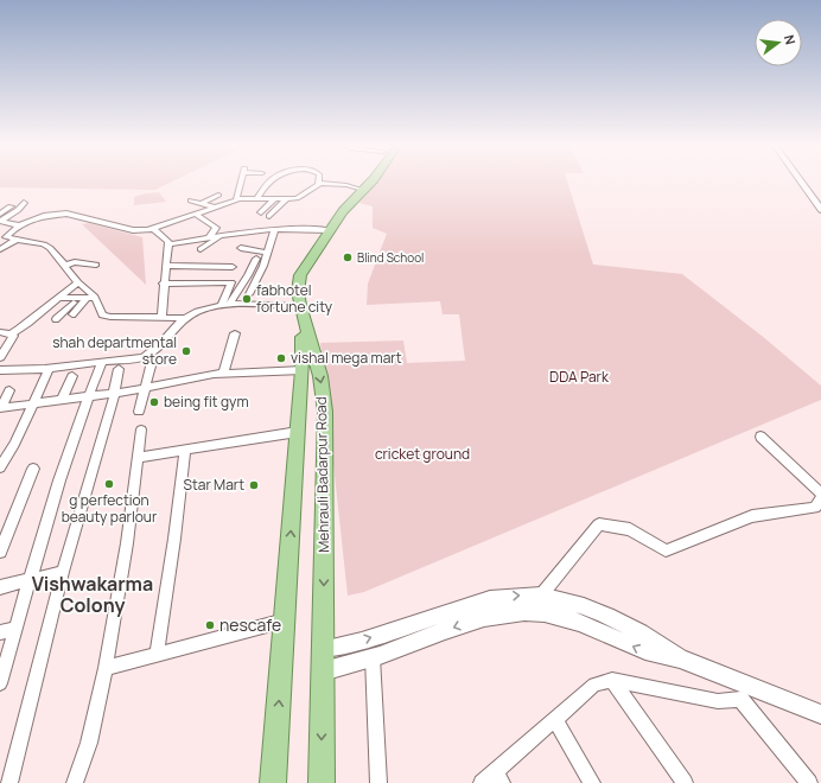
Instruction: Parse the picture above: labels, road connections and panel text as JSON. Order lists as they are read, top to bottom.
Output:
{
  "streets": {
    "main road": ["Mehrauli Badarpur Road"]
  },
  "districts": ["Vishwakarma Colony"],
  "parks": ["DDA Park", "cricket ground"],
  "places": [
    "Blind School",
    "fabhotel fortune city",
    "shah departmental store",
    "vishal mega mart",
    "being fit gym",
    "g perfection beauty parlour",
    "Star Mart",
    "nescafe"
  ],
  "north": "right"
}
